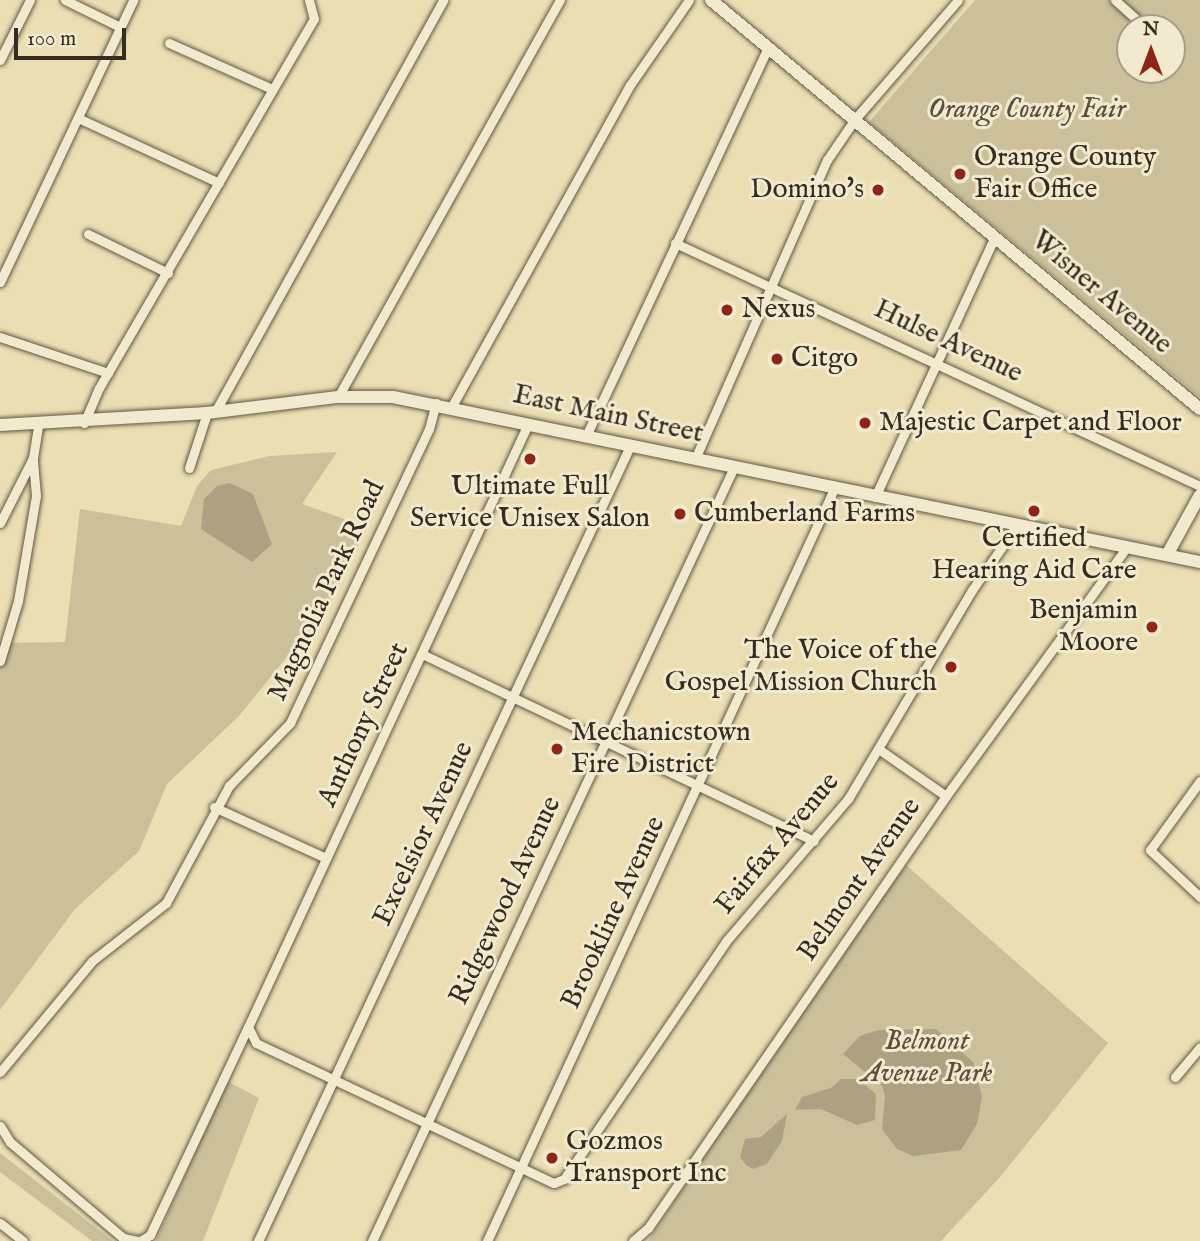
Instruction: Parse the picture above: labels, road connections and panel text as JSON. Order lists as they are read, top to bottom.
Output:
{
  "streets": {
    "main road": ["Wisner Avenue", "East Main Street"],
    "street": [
      "Hulse Avenue",
      "Magnolia Park Road",
      "Anthony Street",
      "Excelsior Avenue",
      "Fairfax Avenue",
      "Belmont Avenue",
      "Ridgewood Avenue",
      "Brookline Avenue"
    ]
  },
  "crossings": [
    ["East Main Street", "Magnolia Park Road"],
    ["East Main Street", "Anthony Street"],
    ["East Main Street", "Excelsior Avenue"],
    ["East Main Street", "Fairfax Avenue"],
    ["East Main Street", "Belmont Avenue"],
    ["East Main Street", "Ridgewood Avenue"],
    ["East Main Street", "Brookline Avenue"],
    ["Fairfax Avenue", "Brookline Avenue"]
  ],
  "parks": ["Orange County Fair", "Belmont Avenue Park"],
  "places": [
    "Orange County Fair Office",
    "Domino's",
    "Nexus",
    "Citgo",
    "Majestic Carpet and Floor",
    "Ultimate Full Service Unisex Salon",
    "Certified Hearing Aid Care",
    "Cumberland Farms",
    "Benjamin Moore",
    "The Voice of the Gospel Mission Church",
    "Mechanicstown Fire District",
    "Gozmos Transport Inc"
  ],
  "scale_bar": "100 m",
  "north": "top"
}
